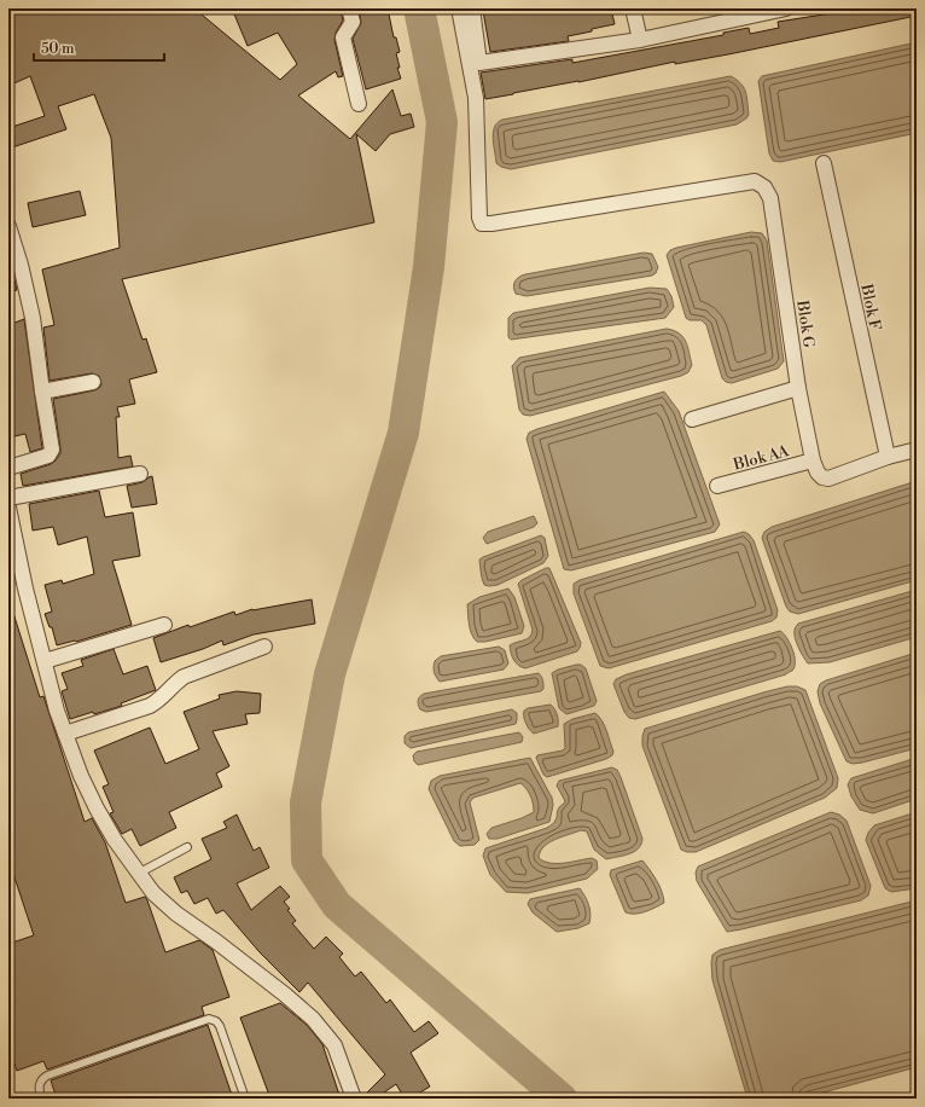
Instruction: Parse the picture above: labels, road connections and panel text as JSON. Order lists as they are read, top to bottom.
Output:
{
  "streets": {
    "street": ["Blok F", "Blok G", "Blok AA"]
  },
  "crossings": [
    ["Blok F", "Blok G"],
    ["Blok G", "Blok AA"]
  ],
  "scale_bar": "50 m"
}
